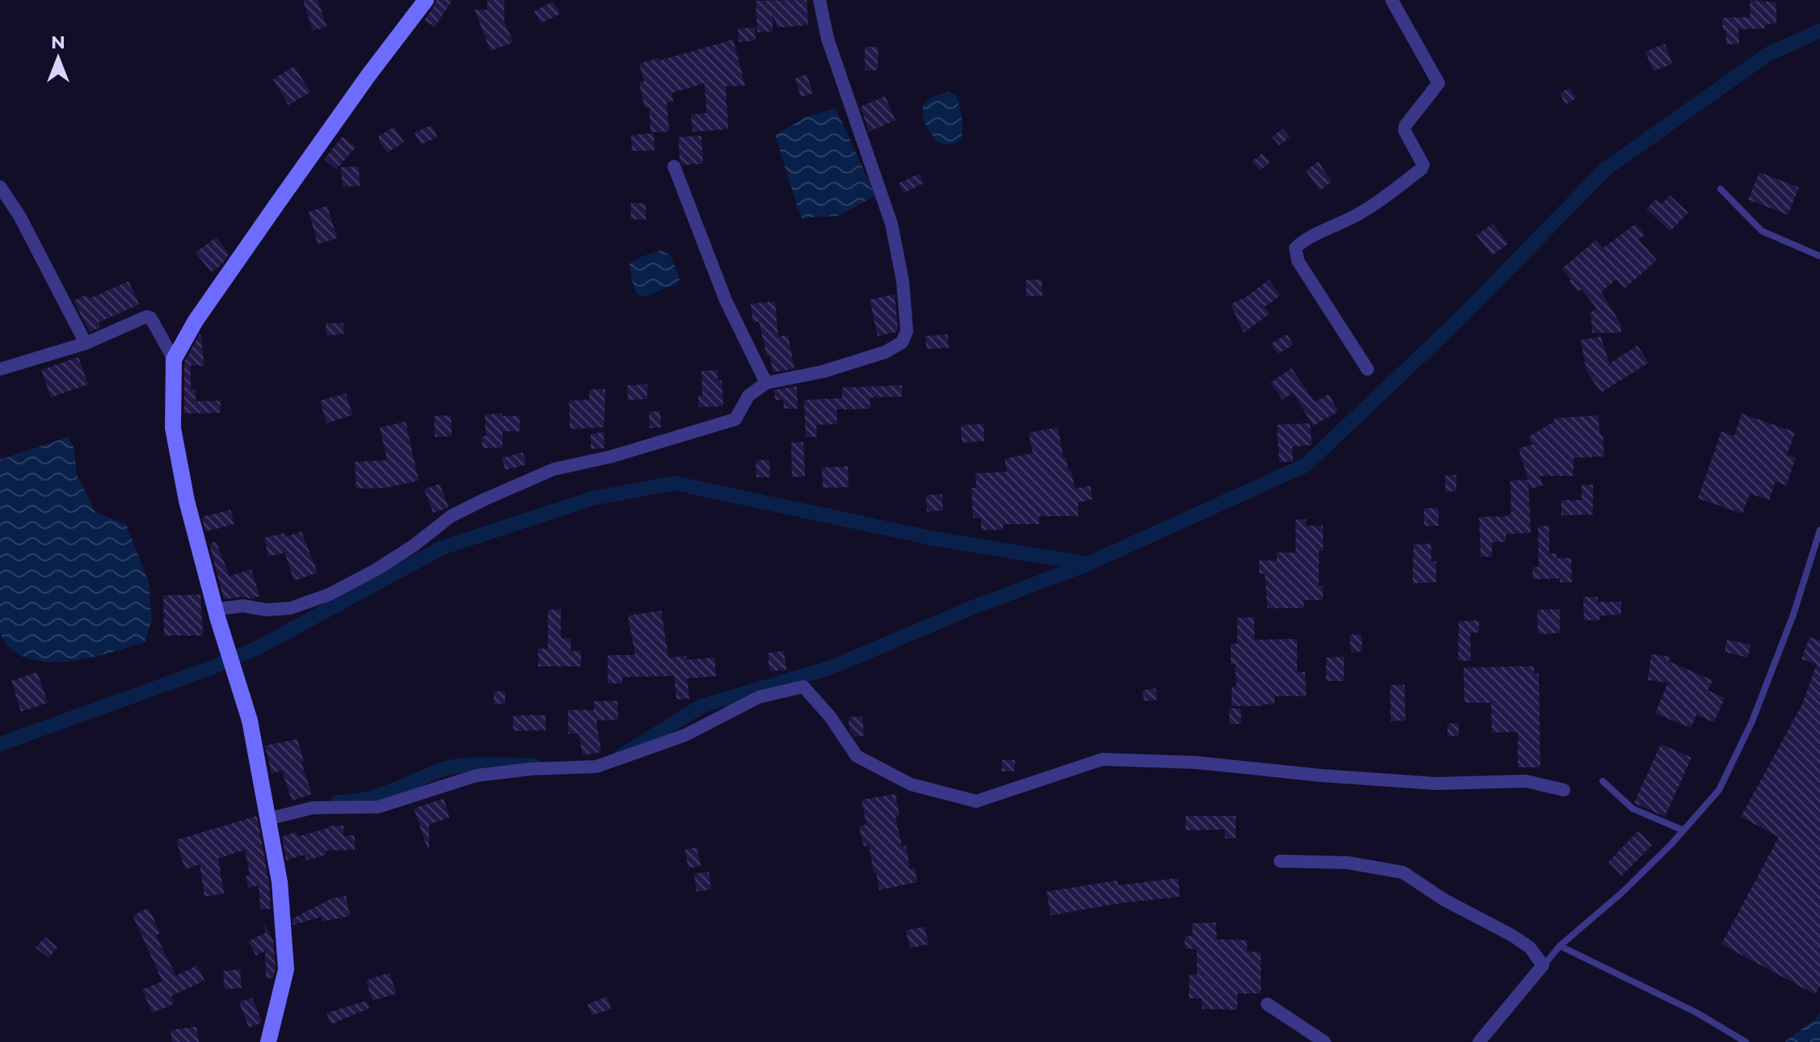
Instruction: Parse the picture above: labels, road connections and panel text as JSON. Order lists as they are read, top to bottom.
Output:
{
  "north": "top"
}
